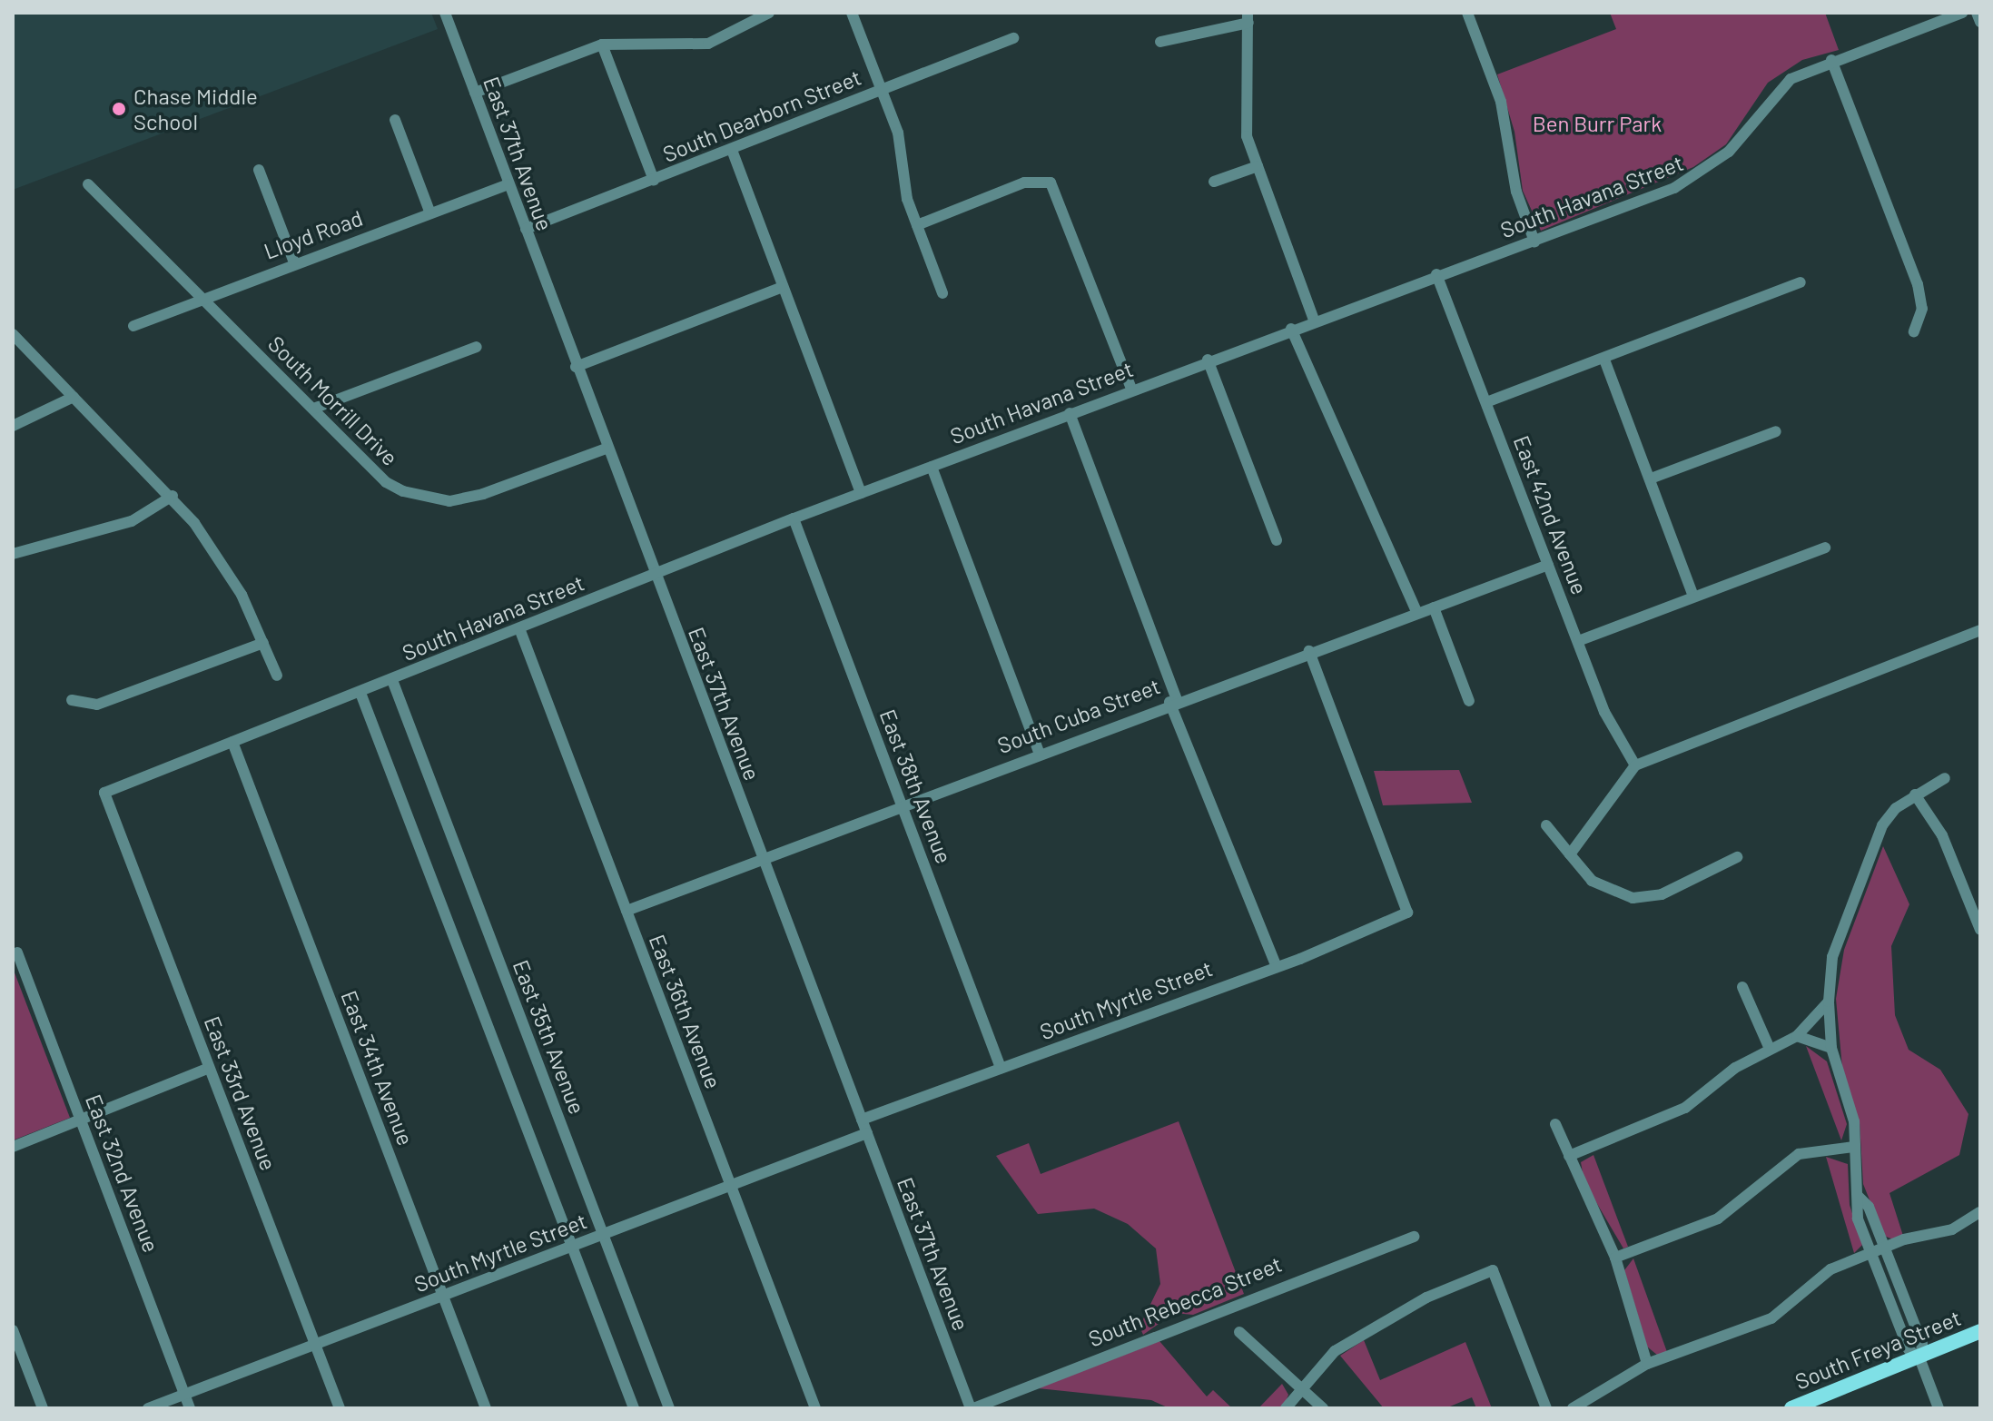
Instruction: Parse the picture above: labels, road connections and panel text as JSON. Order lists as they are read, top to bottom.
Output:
{
  "streets": {
    "main road": ["South Freya Street"],
    "street": [
      "South Dearborn Street",
      "East 37th Avenue",
      "South Havana Street",
      "Lloyd Road",
      "South Morrill Drive",
      "East 42nd Avenue",
      "South Cuba Street",
      "East 38th Avenue",
      "South Myrtle Street",
      "East 36th Avenue",
      "East 35th Avenue",
      "East 34th Avenue",
      "East 33rd Avenue",
      "East 32nd Avenue",
      "South Rebecca Street"
    ]
  },
  "crossings": [
    ["South Dearborn Street", "East 37th Avenue"],
    ["East 37th Avenue", "South Havana Street"],
    ["East 37th Avenue", "Lloyd Road"],
    ["East 37th Avenue", "South Morrill Drive"],
    ["East 37th Avenue", "South Cuba Street"],
    ["East 37th Avenue", "South Myrtle Street"],
    ["East 37th Avenue", "South Rebecca Street"],
    ["South Havana Street", "East 42nd Avenue"],
    ["South Havana Street", "East 38th Avenue"],
    ["South Havana Street", "East 36th Avenue"],
    ["South Havana Street", "East 35th Avenue"],
    ["South Havana Street", "East 34th Avenue"],
    ["South Havana Street", "East 33rd Avenue"],
    ["Lloyd Road", "South Morrill Drive"],
    ["East 42nd Avenue", "South Cuba Street"],
    ["South Cuba Street", "East 38th Avenue"],
    ["South Cuba Street", "South Myrtle Street"],
    ["South Cuba Street", "East 36th Avenue"],
    ["East 38th Avenue", "South Myrtle Street"],
    ["South Myrtle Street", "East 36th Avenue"],
    ["South Myrtle Street", "East 35th Avenue"],
    ["South Myrtle Street", "East 34th Avenue"],
    ["South Myrtle Street", "East 33rd Avenue"],
    ["South Myrtle Street", "East 32nd Avenue"]
  ],
  "parks": ["Ben Burr Park"],
  "places": ["Chase Middle School"]
}
